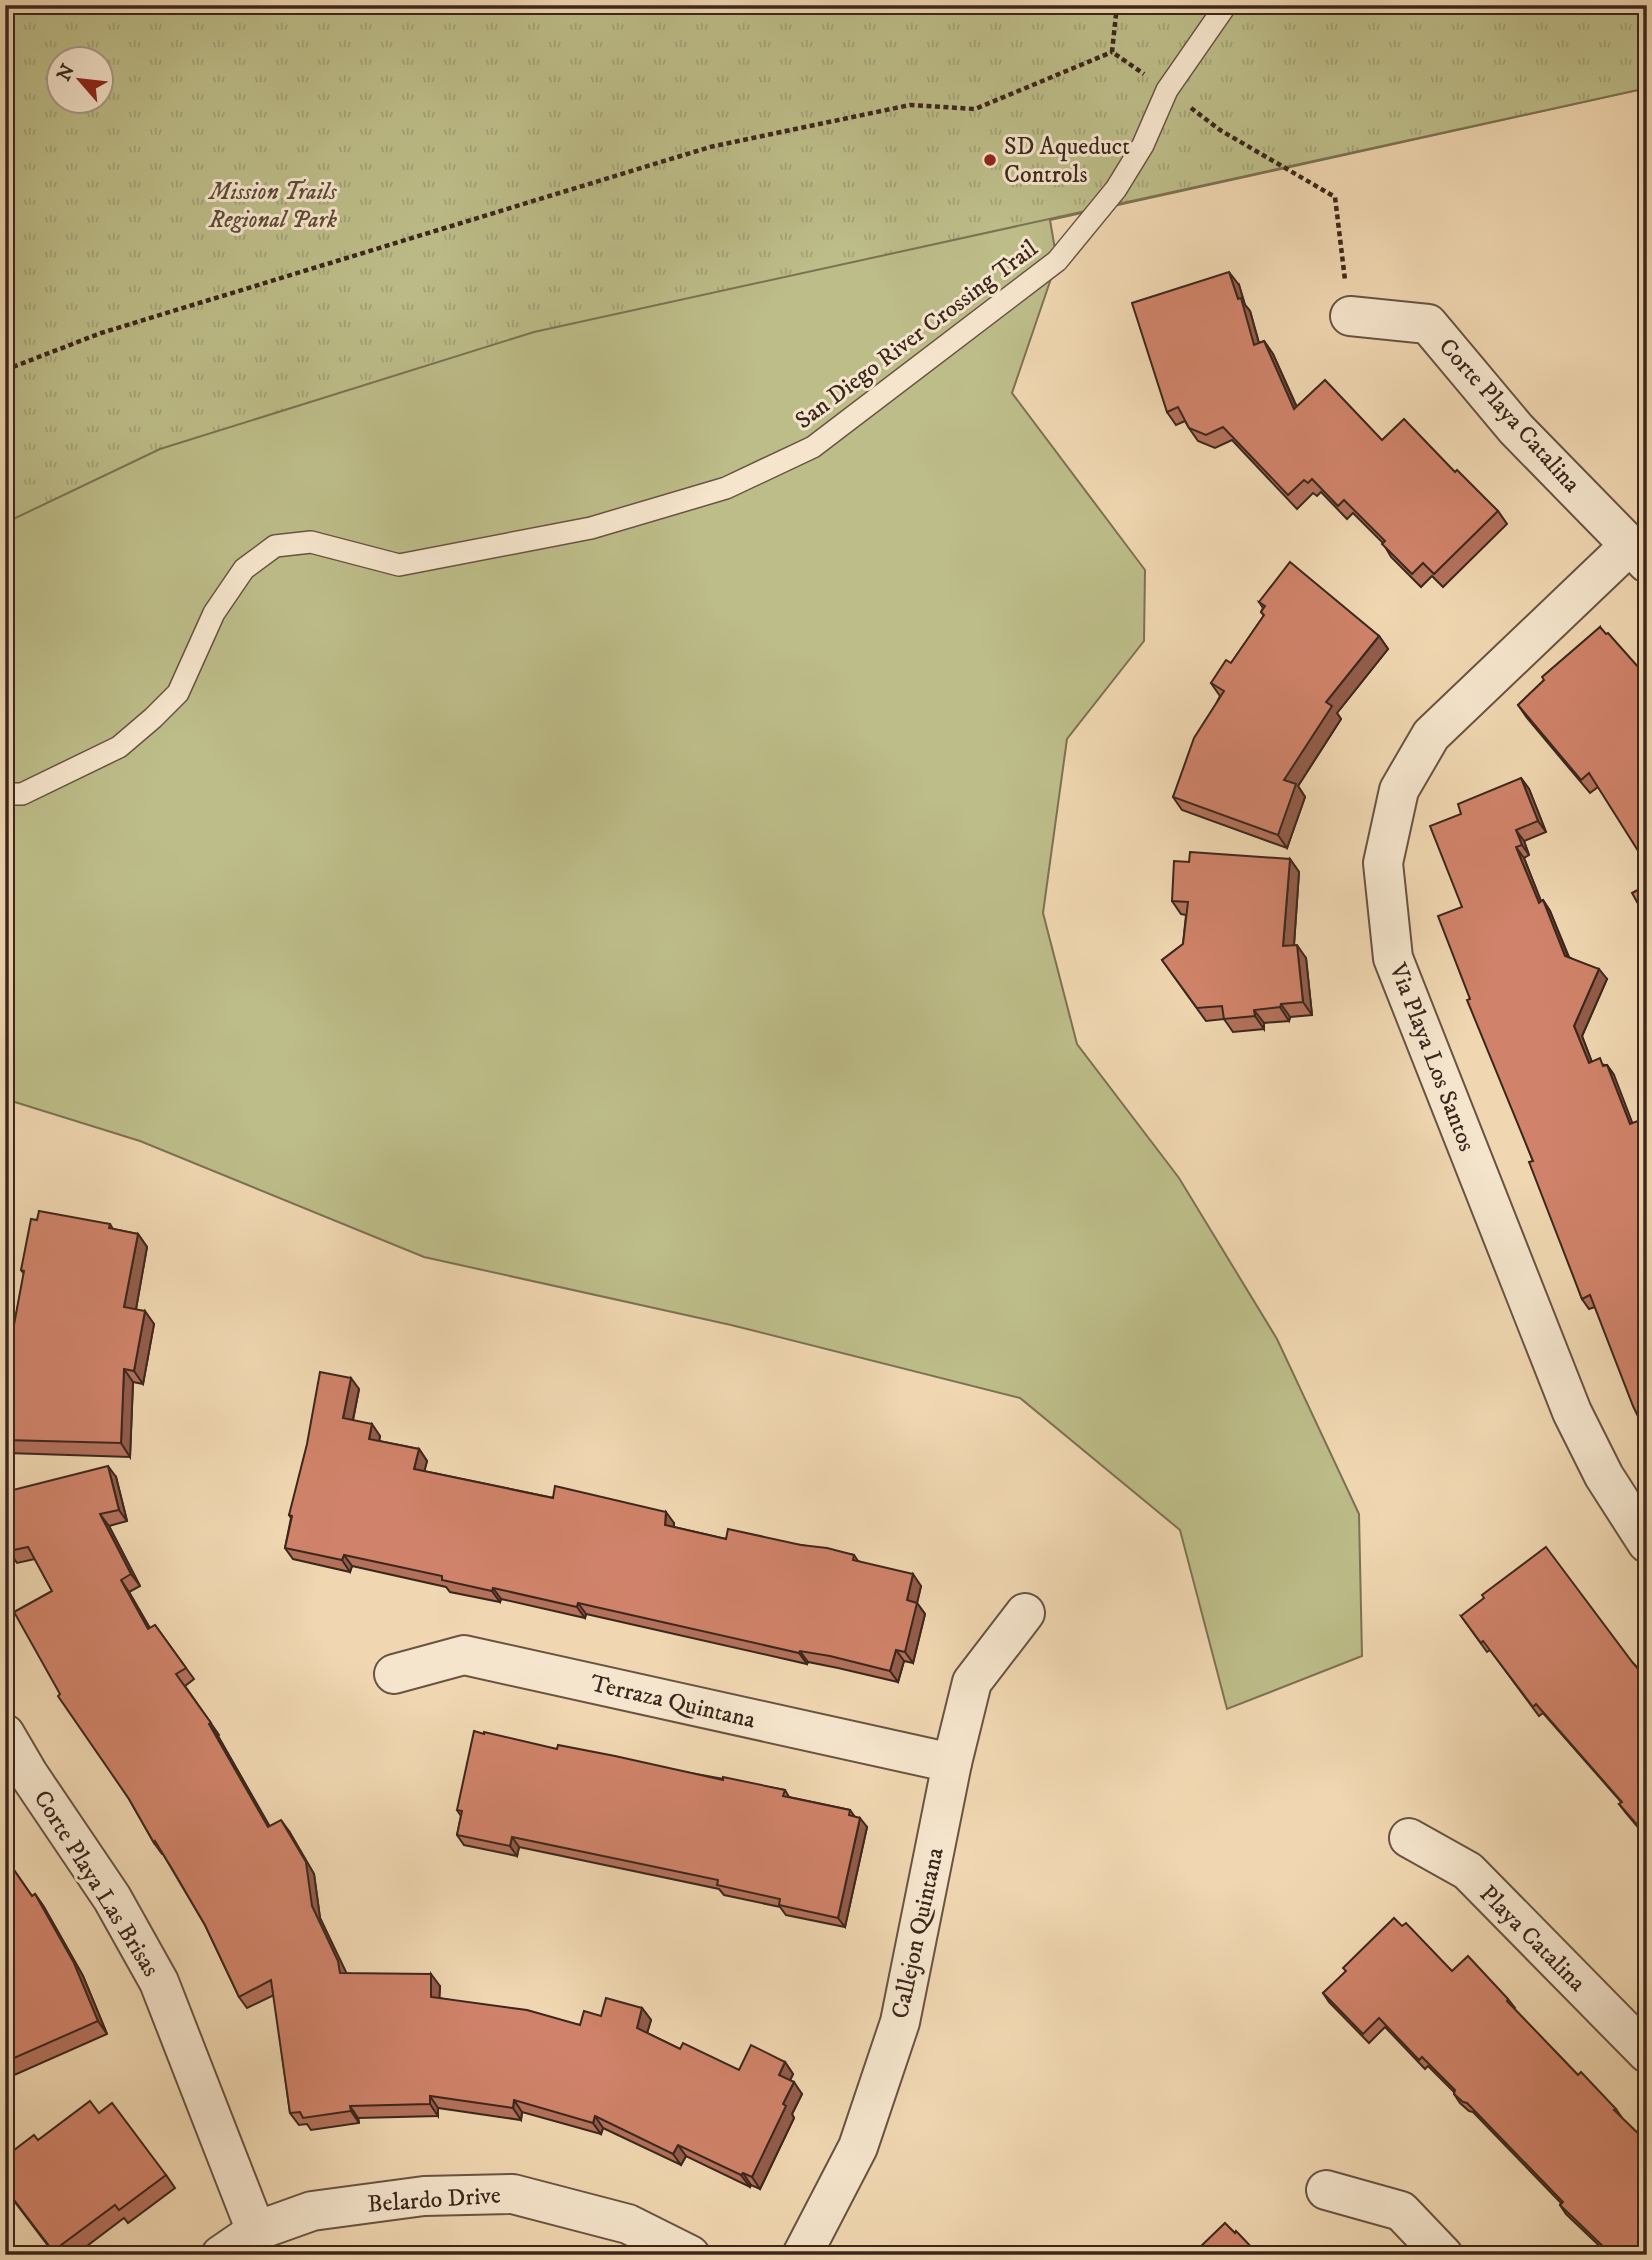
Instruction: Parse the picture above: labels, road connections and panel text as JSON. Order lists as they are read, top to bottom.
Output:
{
  "streets": {
    "street": [
      "Corte Playa Catalina",
      "Via Playa Los Santos",
      "Terraza Quintana",
      "Corte Playa Las Brisas",
      "Callejon Quintana",
      "Playa Catalina",
      "Belardo Drive"
    ],
    "lane": ["San Diego River Crossing Trail"]
  },
  "crossings": [
    ["Corte Playa Catalina", "Via Playa Los Santos"],
    ["Terraza Quintana", "Callejon Quintana"],
    ["Corte Playa Las Brisas", "Belardo Drive"]
  ],
  "parks": ["Mission Trails Regional Park"],
  "places": ["SD Aqueduct Controls"],
  "north": "top left"
}
